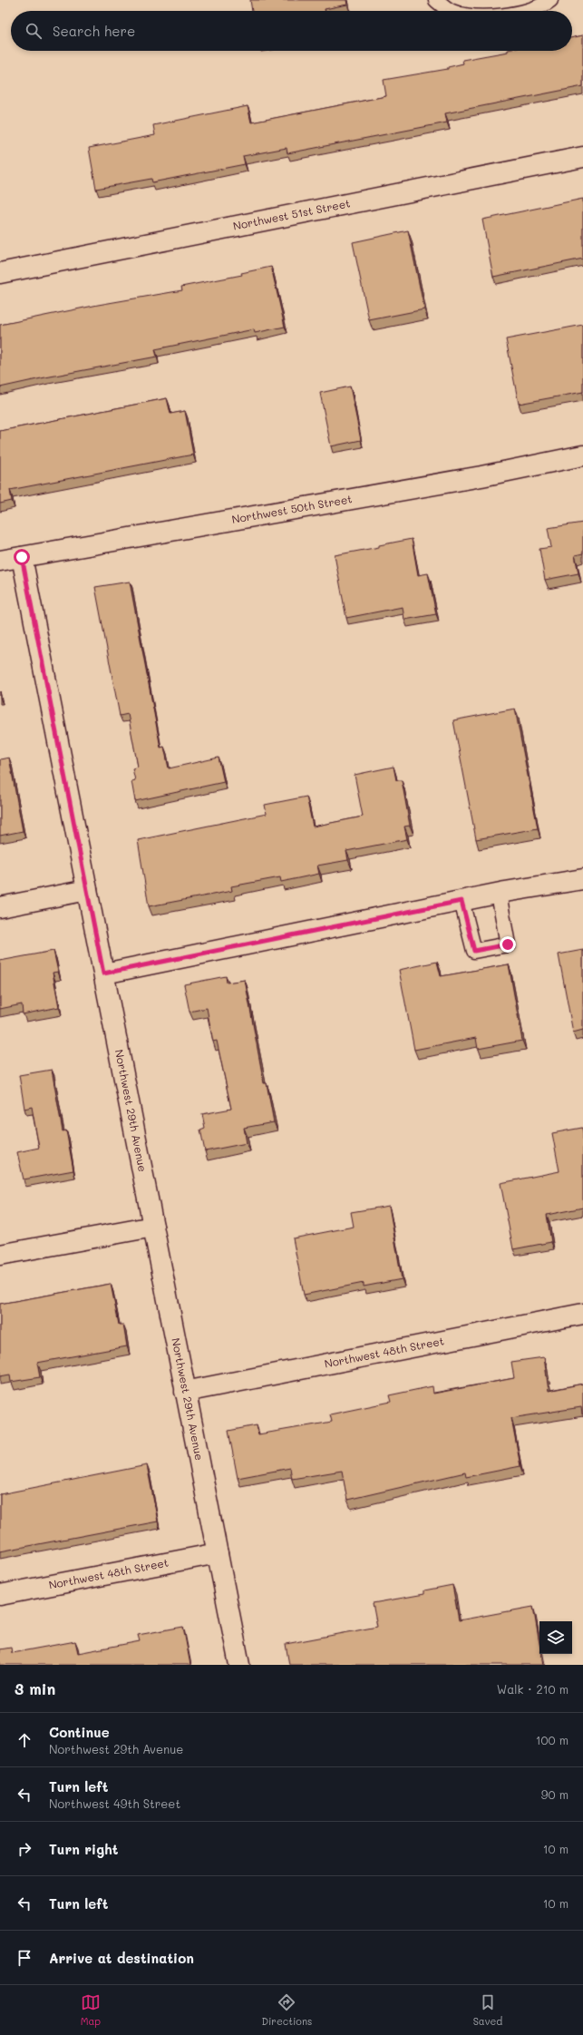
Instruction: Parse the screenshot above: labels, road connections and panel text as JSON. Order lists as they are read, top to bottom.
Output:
{
  "streets": {
    "street": [
      "Northwest 51st Street",
      "Northwest 50th Street",
      "Northwest 29th Avenue",
      "Northwest 48th Street"
    ]
  },
  "crossings": [
    ["Northwest 50th Street", "Northwest 29th Avenue"],
    ["Northwest 29th Avenue", "Northwest 48th Street"]
  ],
  "page": {
    "search": "Search here",
    "heading": ["3 min", "Walk · 210 m"],
    "list": [
      ["Continue", "Northwest 29th Avenue", "100 m"],
      ["Turn left", "Northwest 49th Street", "90 m"],
      ["Turn right", "10 m"],
      ["Turn left", "10 m"],
      "Arrive at destination"
    ],
    "nav": ["Map", "Directions", "Saved"]
  }
}
